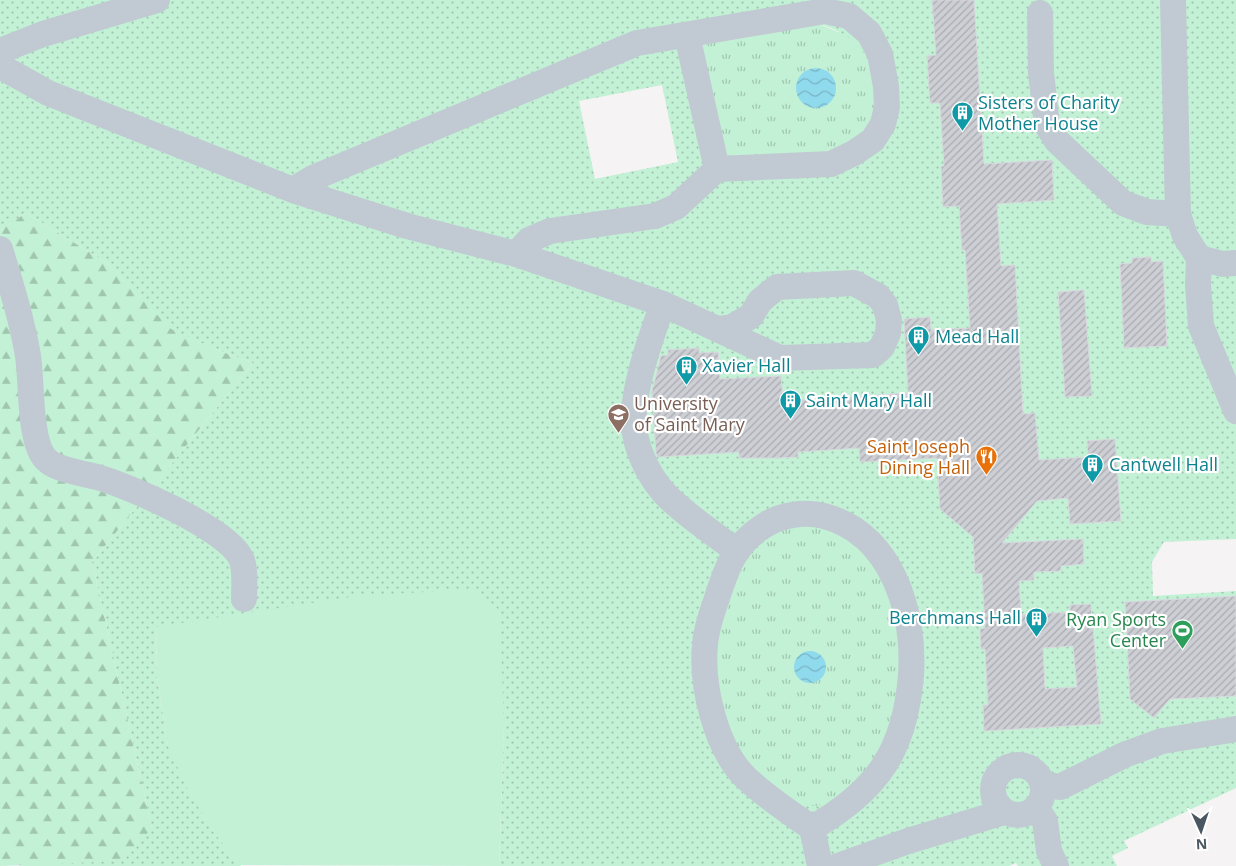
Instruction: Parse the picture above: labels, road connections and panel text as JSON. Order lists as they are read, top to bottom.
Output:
{
  "places": {
    "building": [
      "Sisters of Charity Mother House",
      "Mead Hall",
      "Xavier Hall",
      "Saint Mary Hall",
      "Cantwell Hall",
      "Berchmans Hall"
    ],
    "school or university": ["University of Saint Mary"],
    "restaurant": ["Saint Joseph Dining Hall"],
    "sports": ["Ryan Sports Center"]
  },
  "north": "bottom"
}
